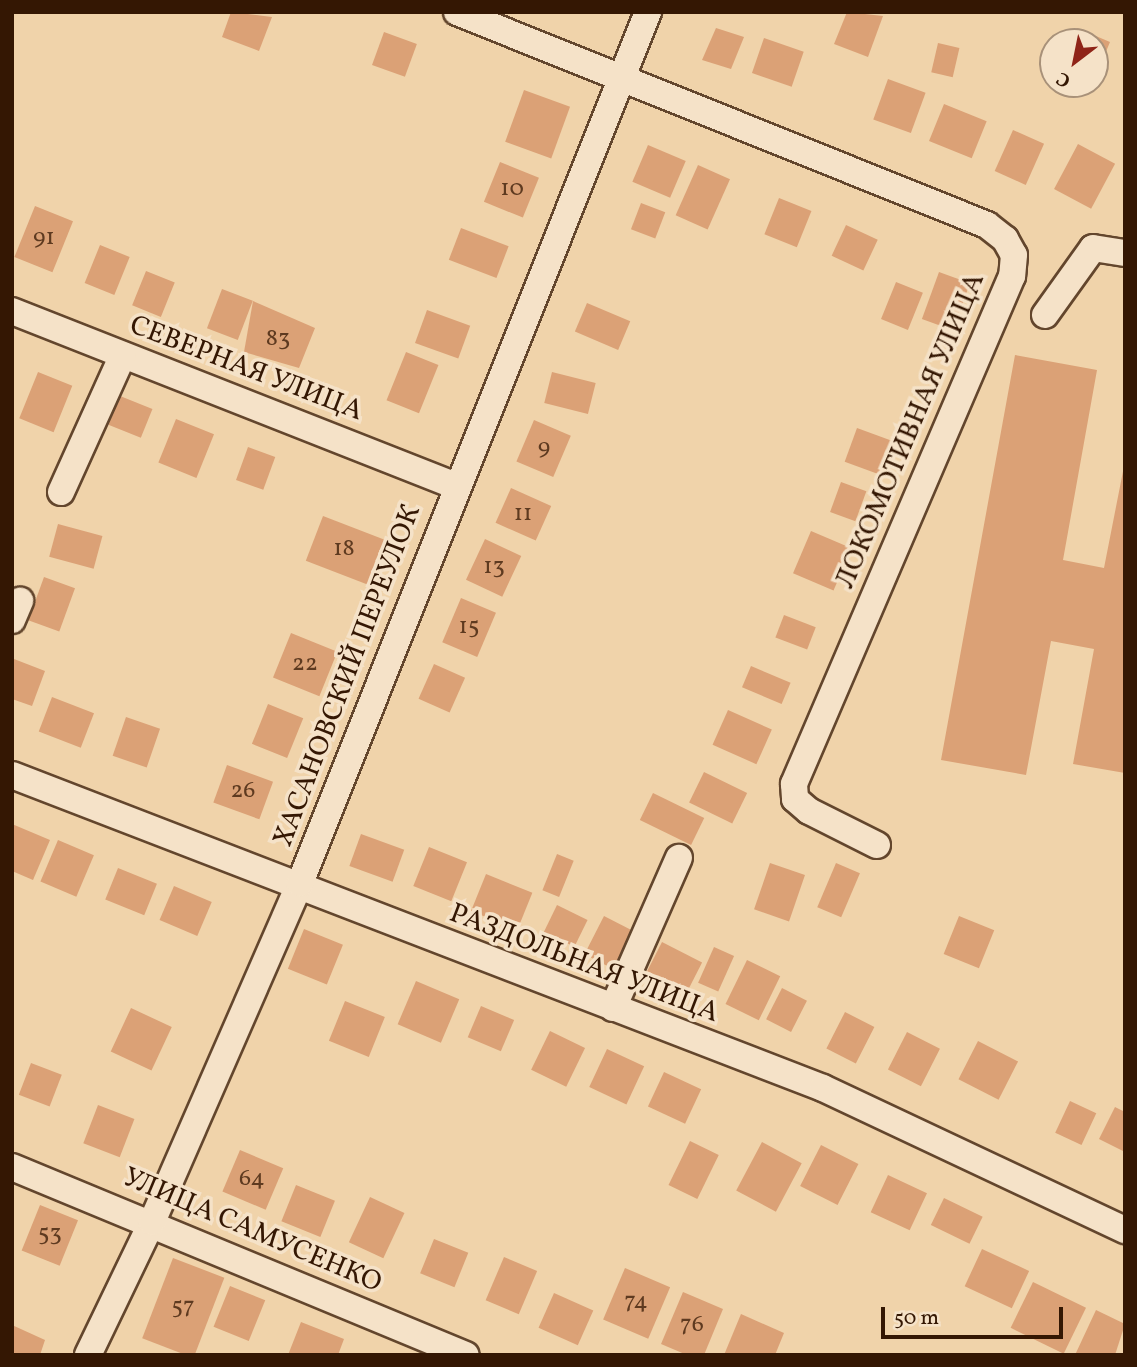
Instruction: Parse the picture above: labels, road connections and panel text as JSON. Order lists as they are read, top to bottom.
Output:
{
  "streets": {
    "street": [
      "СЕВЕРНАЯ УЛИЦА",
      "ЛОКОМОТИВНАЯ УЛИЦА",
      "ХАСАНОВСКИЙ ПЕРЕУЛОК",
      "РАЗДОЛЬНАЯ УЛИЦА",
      "УЛИЦА САМУСЕНКО"
    ]
  },
  "crossings": [
    ["СЕВЕРНАЯ УЛИЦА", "ХАСАНОВСКИЙ ПЕРЕУЛОК"],
    ["ЛОКОМОТИВНАЯ УЛИЦА", "ХАСАНОВСКИЙ ПЕРЕУЛОК"],
    ["ХАСАНОВСКИЙ ПЕРЕУЛОК", "РАЗДОЛЬНАЯ УЛИЦА"],
    ["ХАСАНОВСКИЙ ПЕРЕУЛОК", "УЛИЦА САМУСЕНКО"]
  ],
  "house_numbers": [
    "10",
    "91",
    "83",
    "9",
    "11",
    "18",
    "13",
    "15",
    "22",
    "26",
    "64",
    "53",
    "74",
    "57",
    "76"
  ],
  "scale_bar": "50 m",
  "north": "bottom left"
}
